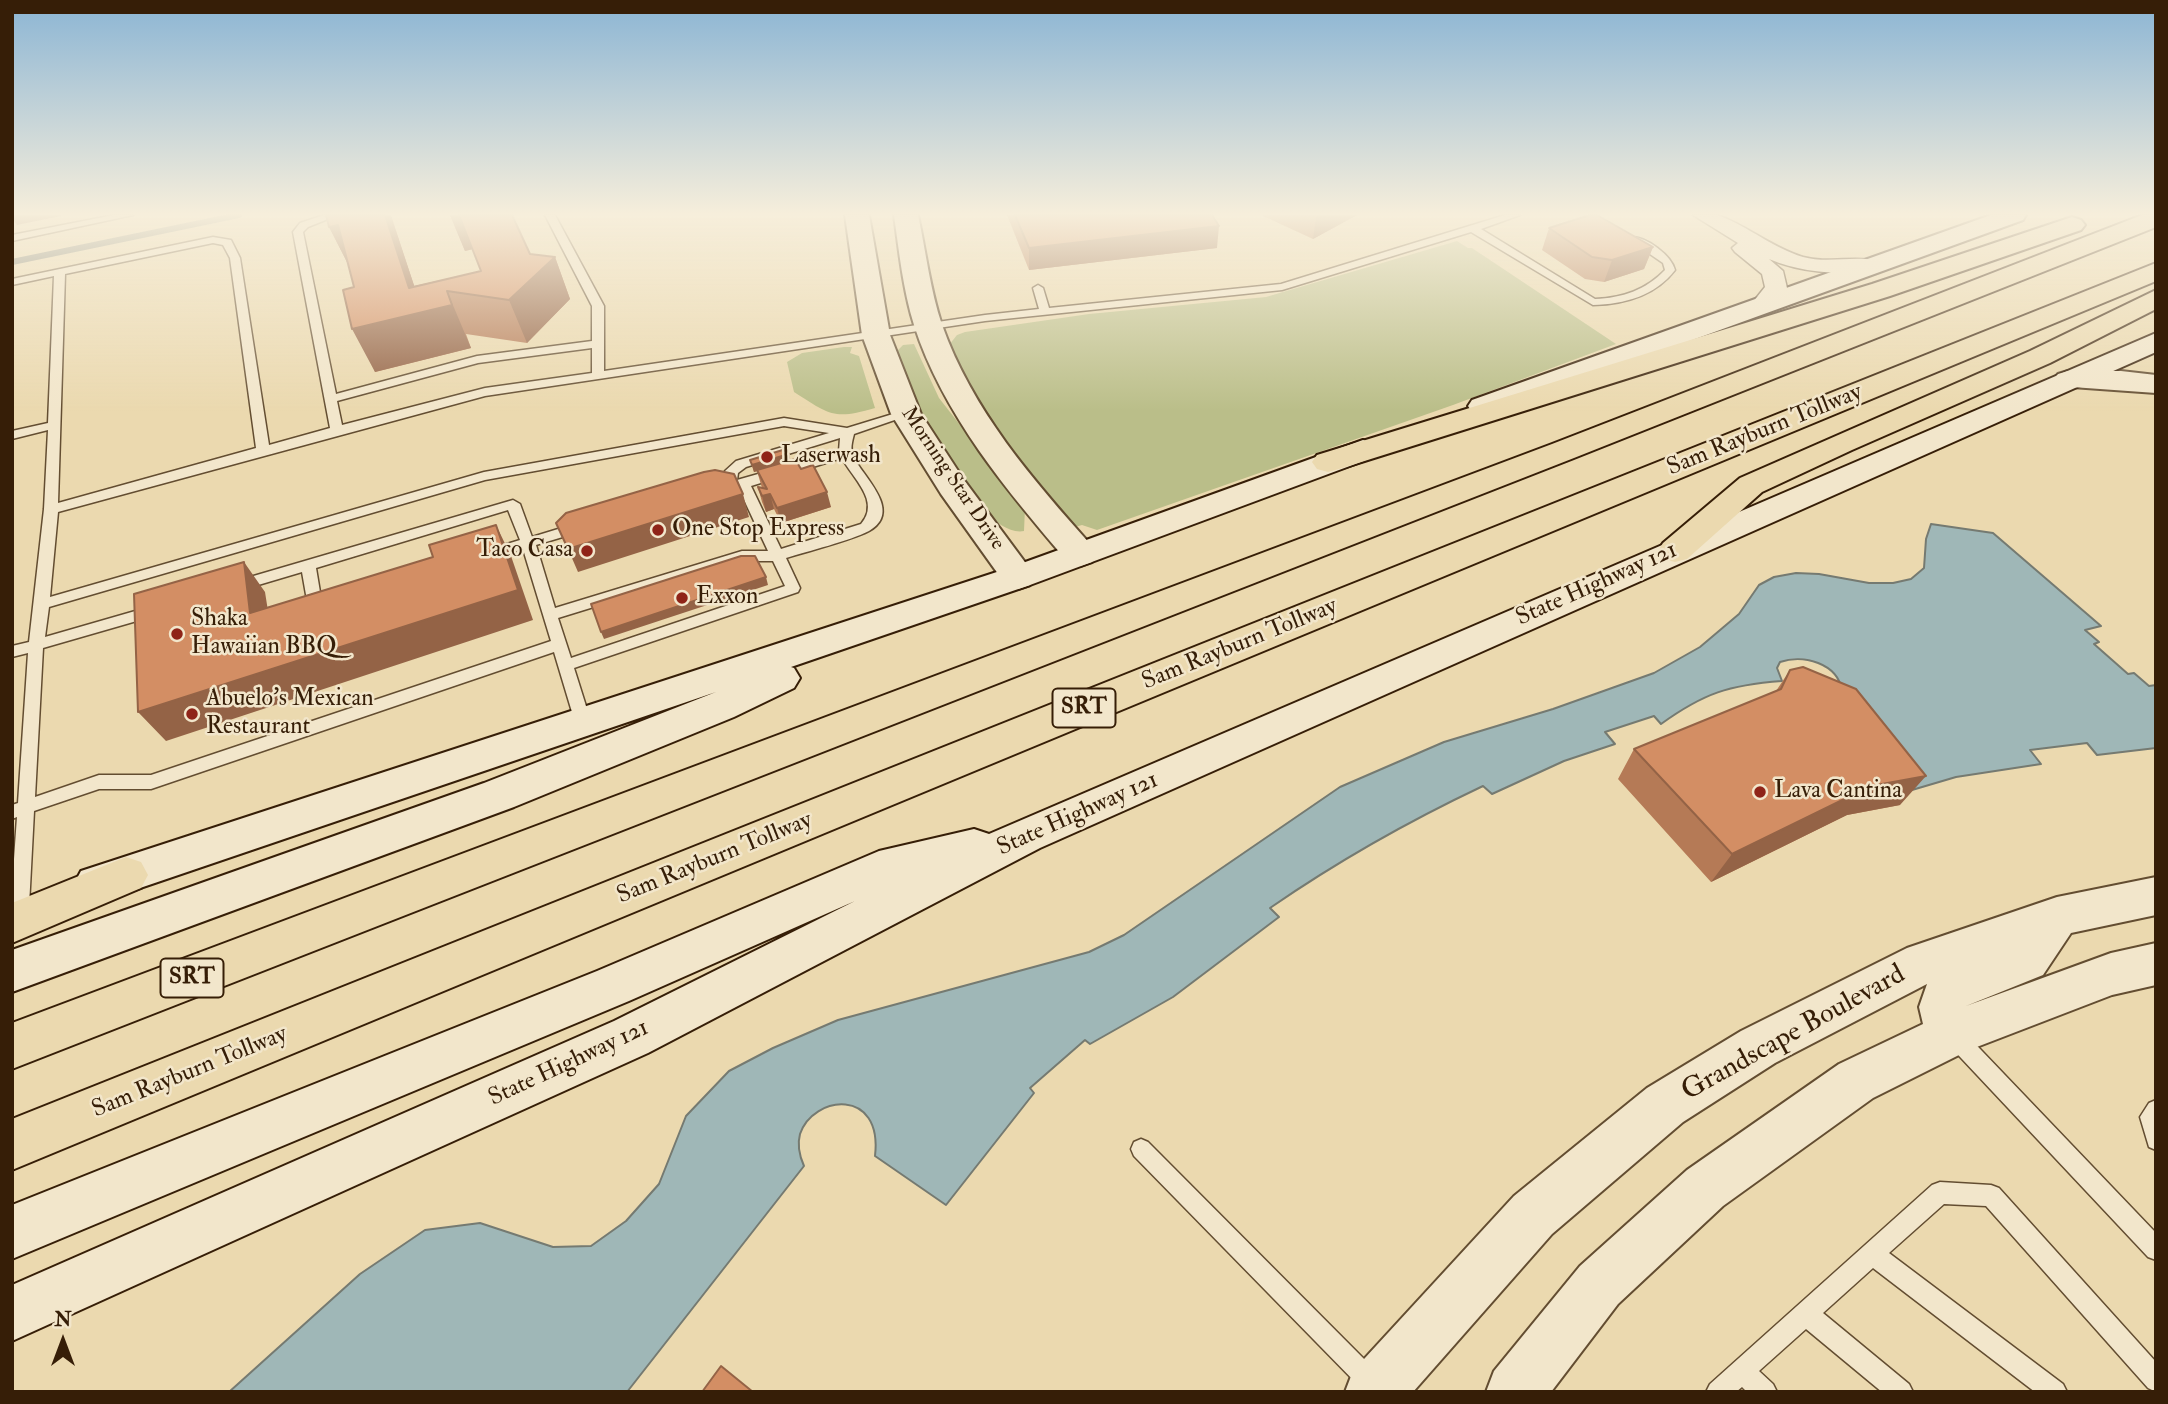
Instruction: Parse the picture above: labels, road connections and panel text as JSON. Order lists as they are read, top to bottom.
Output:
{
  "streets": {
    "highway": ["Sam Rayburn Tollway", "SRT"],
    "main road": ["Morning Star Drive", "State Highway 121", "Grandscape Boulevard"]
  },
  "places": [
    "Laserwash",
    "One Stop Express",
    "Taco Casa",
    "Exxon",
    "Shaka Hawaiian BBQ",
    "Abuelo's Mexican Restaurant",
    "Lava Cantina"
  ],
  "north": "top"
}
